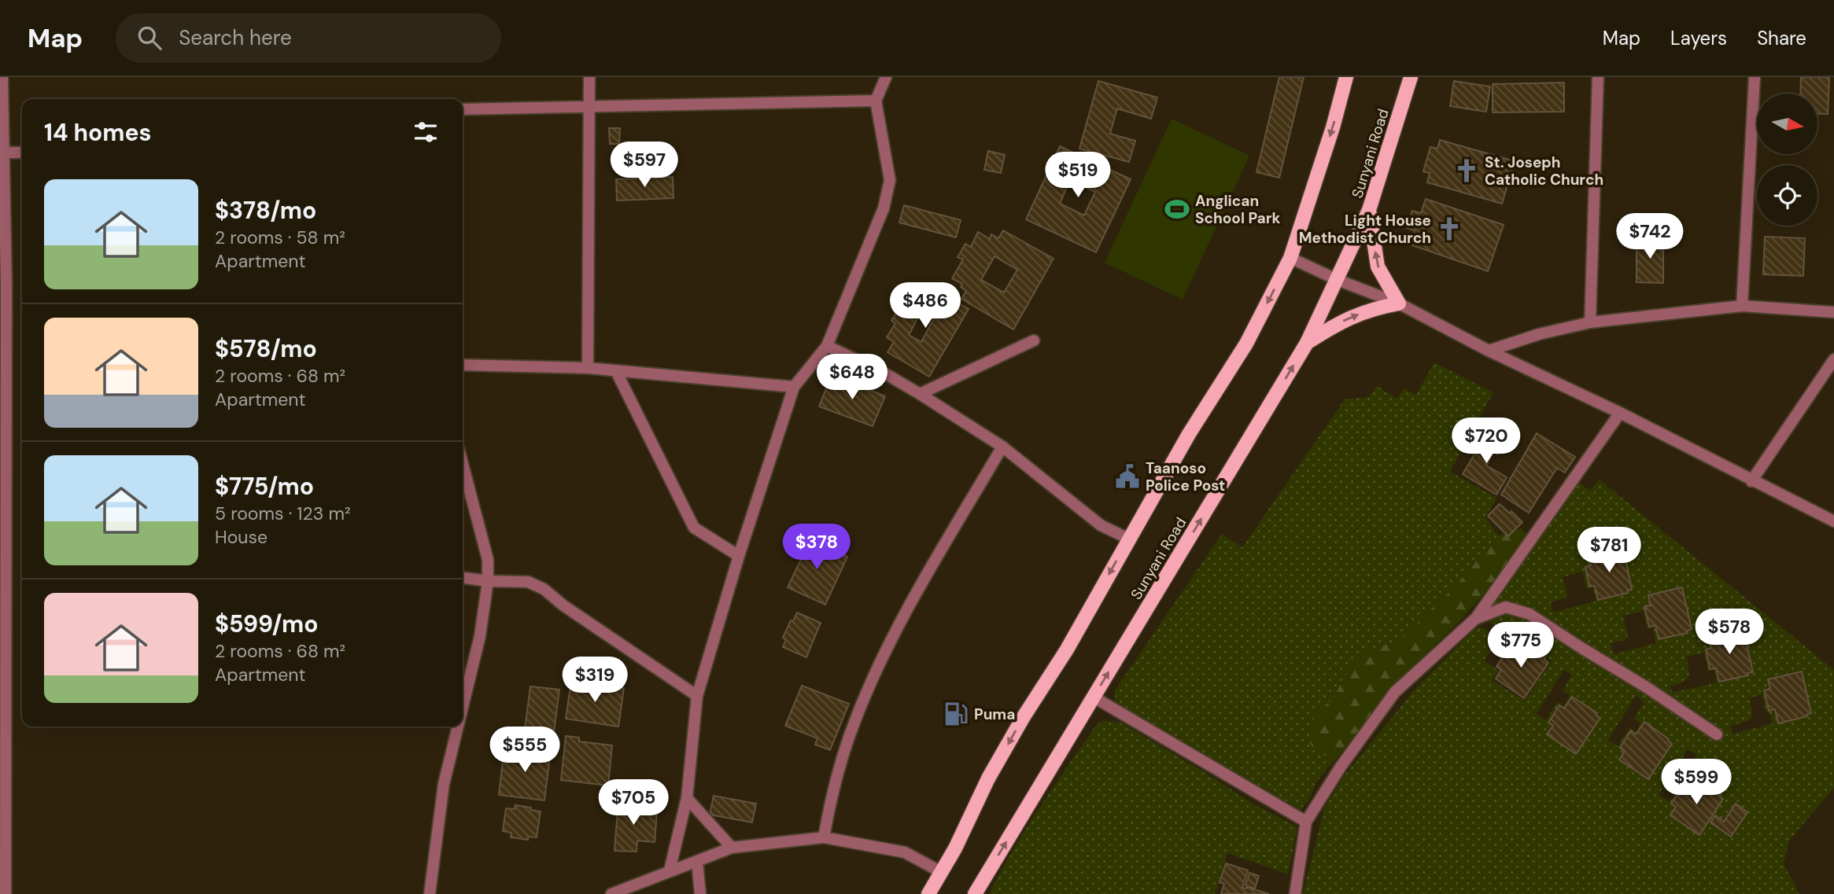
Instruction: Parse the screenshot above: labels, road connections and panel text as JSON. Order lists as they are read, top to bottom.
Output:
{
  "streets": {
    "main road": ["Sunyani Road"]
  },
  "places": {
    "church": ["St. Joseph Catholic Church", "Light House Methodist Church"],
    "sports": ["Anglican School Park"],
    "public building": ["Taanoso Police Post"],
    "fuel station": ["Puma"]
  },
  "north": "right",
  "page": {
    "header": "Map",
    "search": "Search here",
    "nav": ["Map", "Layers", "Share"],
    "heading": "14 homes",
    "price": [
      "$597",
      "$519",
      "$742",
      "$486",
      "$648",
      "$720",
      "$378",
      "$781",
      "$578",
      "$775",
      "$319",
      "$555",
      "$599",
      "$705"
    ],
    "list": [
      {
        "name": "$378/mo",
        "note": "2 rooms · 58 m² · Apartment"
      },
      {
        "name": "$578/mo",
        "note": "2 rooms · 68 m² · Apartment"
      },
      {
        "name": "$775/mo",
        "note": "5 rooms · 123 m² · House"
      },
      {
        "name": "$599/mo",
        "note": "2 rooms · 68 m² · Apartment"
      }
    ]
  }
}
